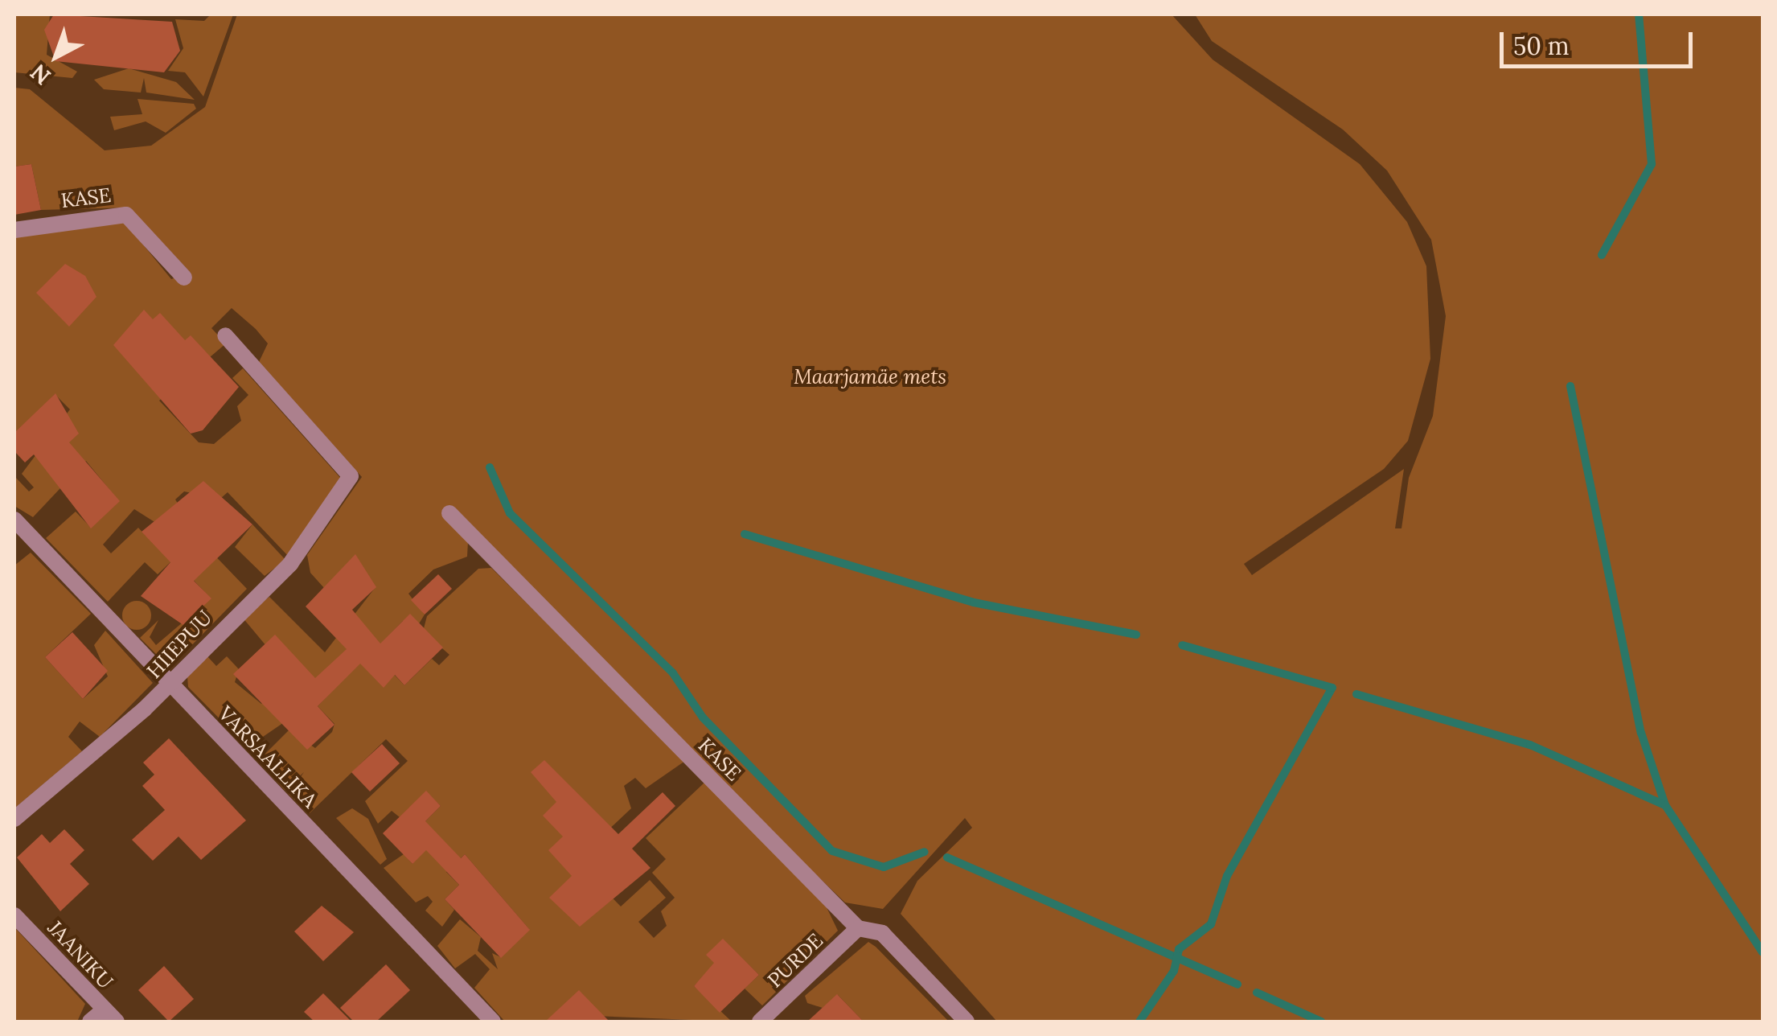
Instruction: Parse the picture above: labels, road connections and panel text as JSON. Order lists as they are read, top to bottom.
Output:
{
  "streets": {
    "street": [
      "KASE",
      "HIIEPUU",
      "VARSAALLIKA",
      "JAANIKU",
      "PURDE"
    ]
  },
  "crossings": [
    ["KASE", "PURDE"],
    ["HIIEPUU", "VARSAALLIKA"]
  ],
  "parks": ["Maarjamäe mets"],
  "scale_bar": "50 m",
  "north": "bottom left"
}
